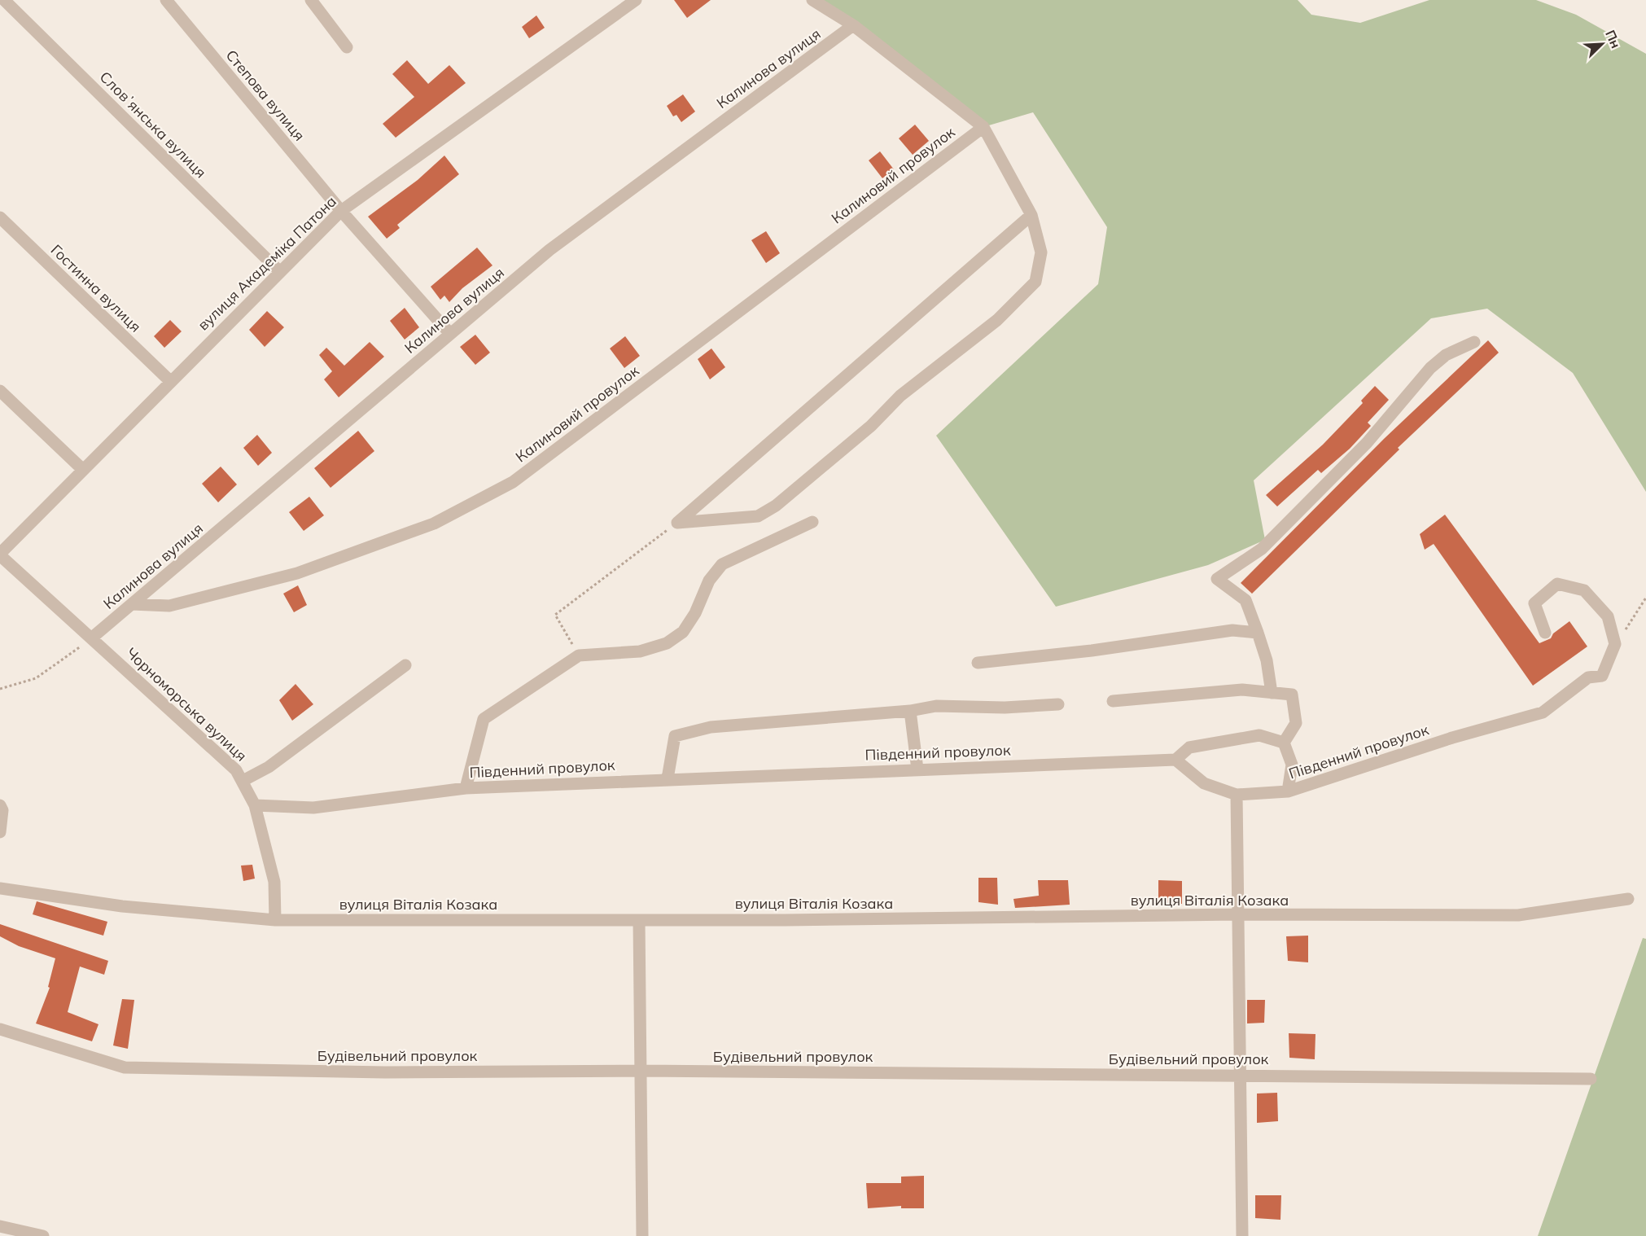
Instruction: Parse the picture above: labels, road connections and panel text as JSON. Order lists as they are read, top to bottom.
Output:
{
  "streets": {
    "street": [
      "Калинова вулиця",
      "Степова вулиця",
      "Словʼянська вулиця",
      "Калиновий провулок",
      "вулиця Академіка Патона",
      "Гостинна вулиця",
      "Чорноморська вулиця",
      "Південний провулок",
      "вулиця Віталія Козака",
      "Будівельний провулок"
    ]
  },
  "crossings": [
    ["Калинова вулиця", "Степова вулиця"],
    ["Калинова вулиця", "Калиновий провулок"],
    ["Калинова вулиця", "Чорноморська вулиця"],
    ["Степова вулиця", "вулиця Академіка Патона"],
    ["Словʼянська вулиця", "вулиця Академіка Патона"],
    ["вулиця Академіка Патона", "Гостинна вулиця"],
    ["вулиця Академіка Патона", "Чорноморська вулиця"],
    ["Чорноморська вулиця", "Південний провулок"],
    ["Чорноморська вулиця", "вулиця Віталія Козака"]
  ],
  "north": "top right"
}
